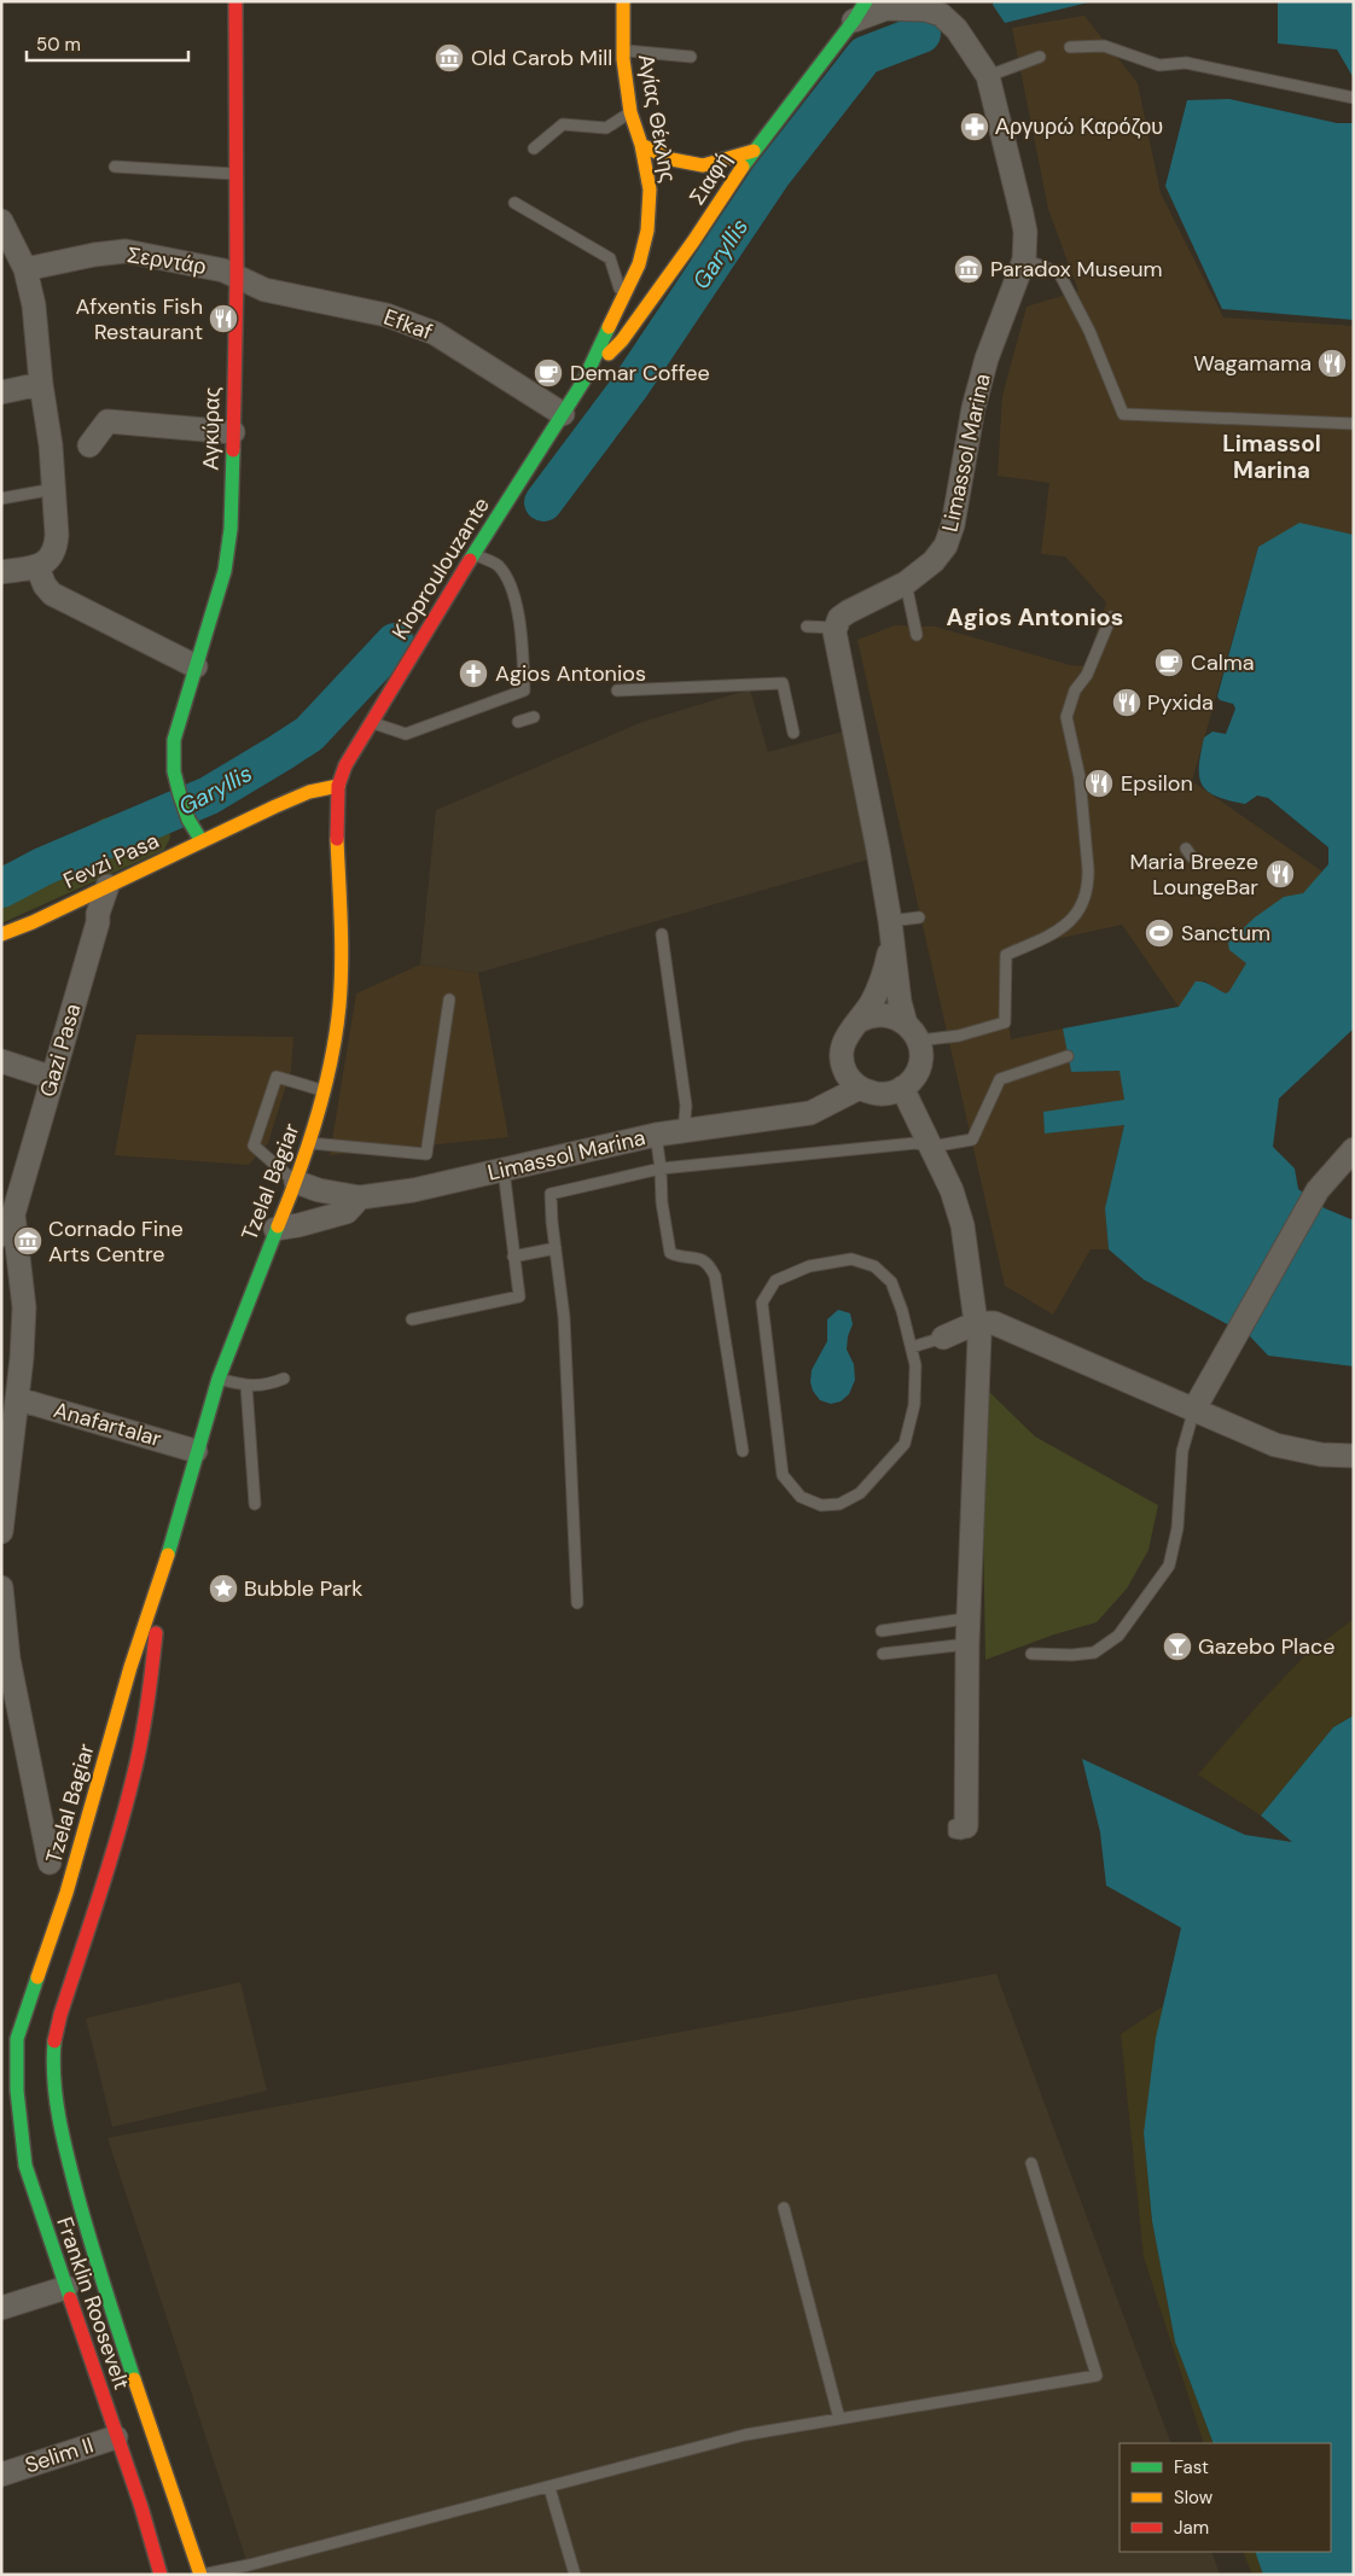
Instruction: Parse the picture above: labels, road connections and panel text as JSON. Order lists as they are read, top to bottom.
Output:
{
  "streets": {
    "main road": [
      "Αγίας Θέκλης",
      "Σιαφή",
      "Αγκύρας",
      "Kioproulouzante",
      "Fevzi Pasa",
      "Tzelal Bagiar",
      "Franklin Roosevelt"
    ],
    "street": [
      "Σερντάρ",
      "Efkaf",
      "Limassol Marina",
      "Gazi Pasa",
      "Anafartalar",
      "Selim II"
    ]
  },
  "crossings": [
    ["Αγίας Θέκλης", "Σιαφή"],
    ["Αγίας Θέκλης", "Kioproulouzante"],
    ["Σιαφή", "Limassol Marina"],
    ["Σιαφή", "Kioproulouzante"],
    ["Σερντάρ", "Efkaf"],
    ["Σερντάρ", "Αγκύρας"],
    ["Efkaf", "Αγκύρας"],
    ["Efkaf", "Kioproulouzante"],
    ["Αγκύρας", "Fevzi Pasa"],
    ["Limassol Marina", "Tzelal Bagiar"],
    ["Kioproulouzante", "Fevzi Pasa"],
    ["Kioproulouzante", "Tzelal Bagiar"],
    ["Fevzi Pasa", "Gazi Pasa"],
    ["Fevzi Pasa", "Tzelal Bagiar"],
    ["Tzelal Bagiar", "Anafartalar"],
    ["Tzelal Bagiar", "Franklin Roosevelt"],
    ["Franklin Roosevelt", "Selim II"]
  ],
  "districts": ["Limassol Marina", "Agios Antonios"],
  "water": ["Garyllis"],
  "places": {
    "museum": ["Old Carob Mill", "Paradox Museum", "Cornado Fine Arts Centre"],
    "pharmacy": ["Αργυρώ Καρόζου"],
    "restaurant": [
      "Afxentis Fish Restaurant",
      "Wagamama",
      "Pyxida",
      "Epsilon",
      "Maria Breeze LoungeBar"
    ],
    "cafe": ["Demar Coffee", "Calma"],
    "church": ["Agios Antonios"],
    "sports": ["Sanctum"],
    "place": ["Bubble Park"],
    "bar": ["Gazebo Place"]
  },
  "legend": ["Fast", "Slow", "Jam"],
  "scale_bar": "50 m"
}
